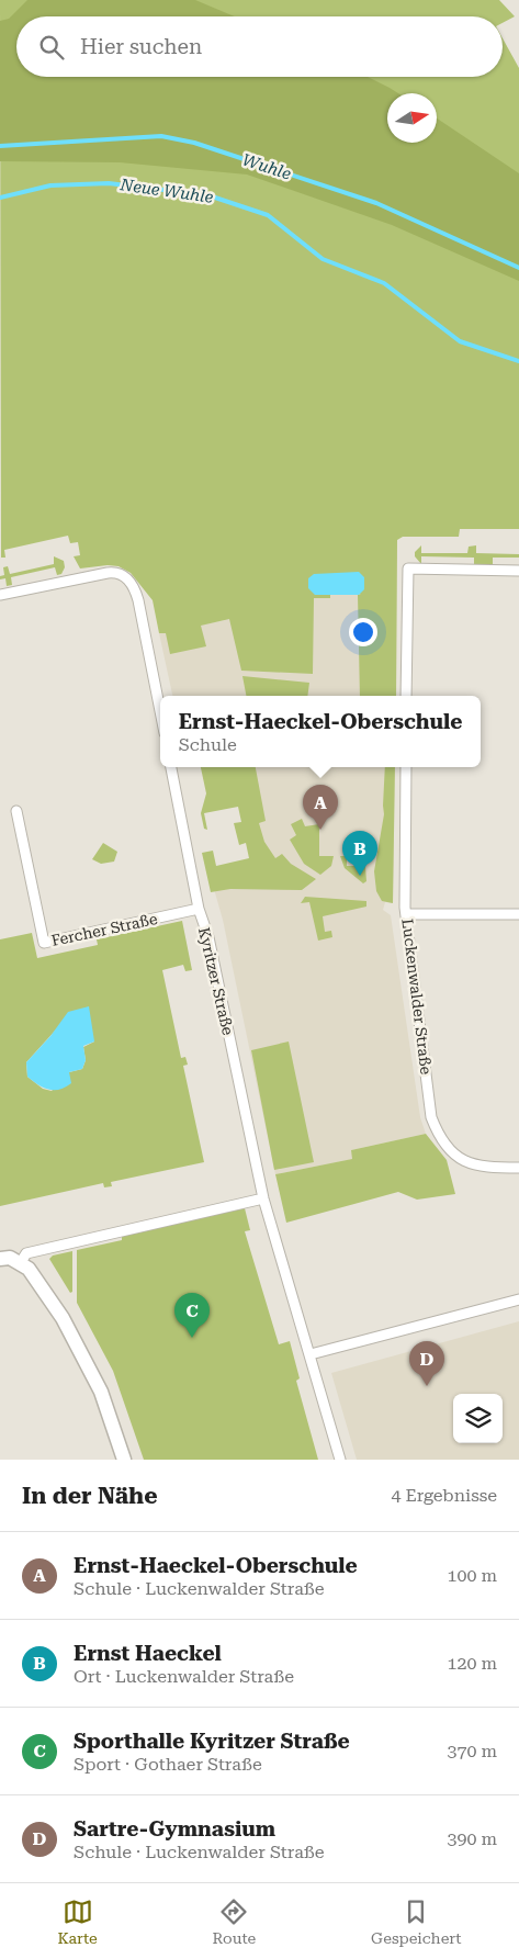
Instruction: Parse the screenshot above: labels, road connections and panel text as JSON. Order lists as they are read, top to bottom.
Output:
{
  "streets": {
    "street": ["Fercher Straße", "Kyritzer Straße", "Luckenwalder Straße"]
  },
  "crossings": [
    ["Fercher Straße", "Kyritzer Straße"]
  ],
  "water": ["Wuhle", "Neue Wuhle"],
  "north": "right",
  "page": {
    "search": "Hier suchen",
    "popup": ["Ernst-Haeckel-Oberschule", "Schule"],
    "pins": [
      "A",
      "B",
      "C",
      "D"
    ],
    "heading": ["In der Nähe", "4 Ergebnisse"],
    "list": [
      {
        "mark": "A",
        "name": "Ernst-Haeckel-Oberschule",
        "note": "Schule · Luckenwalder Straße",
        "value": "100 m"
      },
      {
        "mark": "B",
        "name": "Ernst Haeckel",
        "note": "Ort · Luckenwalder Straße",
        "value": "120 m"
      },
      {
        "mark": "C",
        "name": "Sporthalle Kyritzer Straße",
        "note": "Sport · Gothaer Straße",
        "value": "370 m"
      },
      {
        "mark": "D",
        "name": "Sartre-Gymnasium",
        "note": "Schule · Luckenwalder Straße",
        "value": "390 m"
      }
    ],
    "nav": ["Karte", "Route", "Gespeichert"]
  }
}
